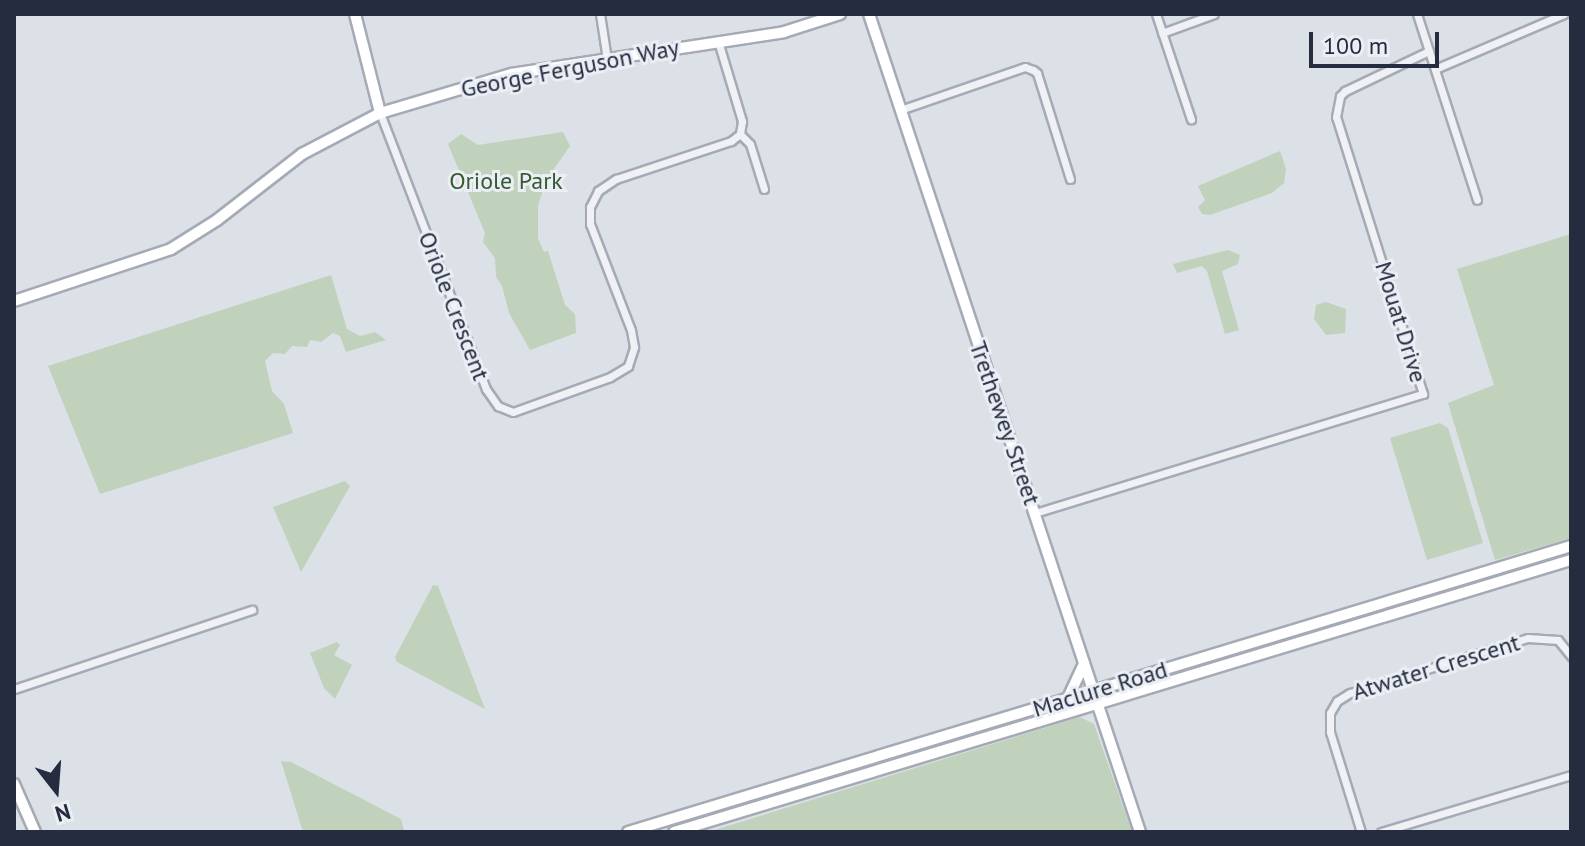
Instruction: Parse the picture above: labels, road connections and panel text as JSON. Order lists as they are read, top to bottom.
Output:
{
  "streets": {
    "main road": ["George Ferguson Way", "Trethewey Street", "Maclure Road"],
    "street": ["Oriole Crescent", "Mouat Drive", "Atwater Crescent"]
  },
  "crossings": [
    ["George Ferguson Way", "Oriole Crescent"],
    ["Mouat Drive", "Trethewey Street"],
    ["Trethewey Street", "Maclure Road"]
  ],
  "parks": ["Oriole Park"],
  "scale_bar": "100 m",
  "north": "bottom"
}
